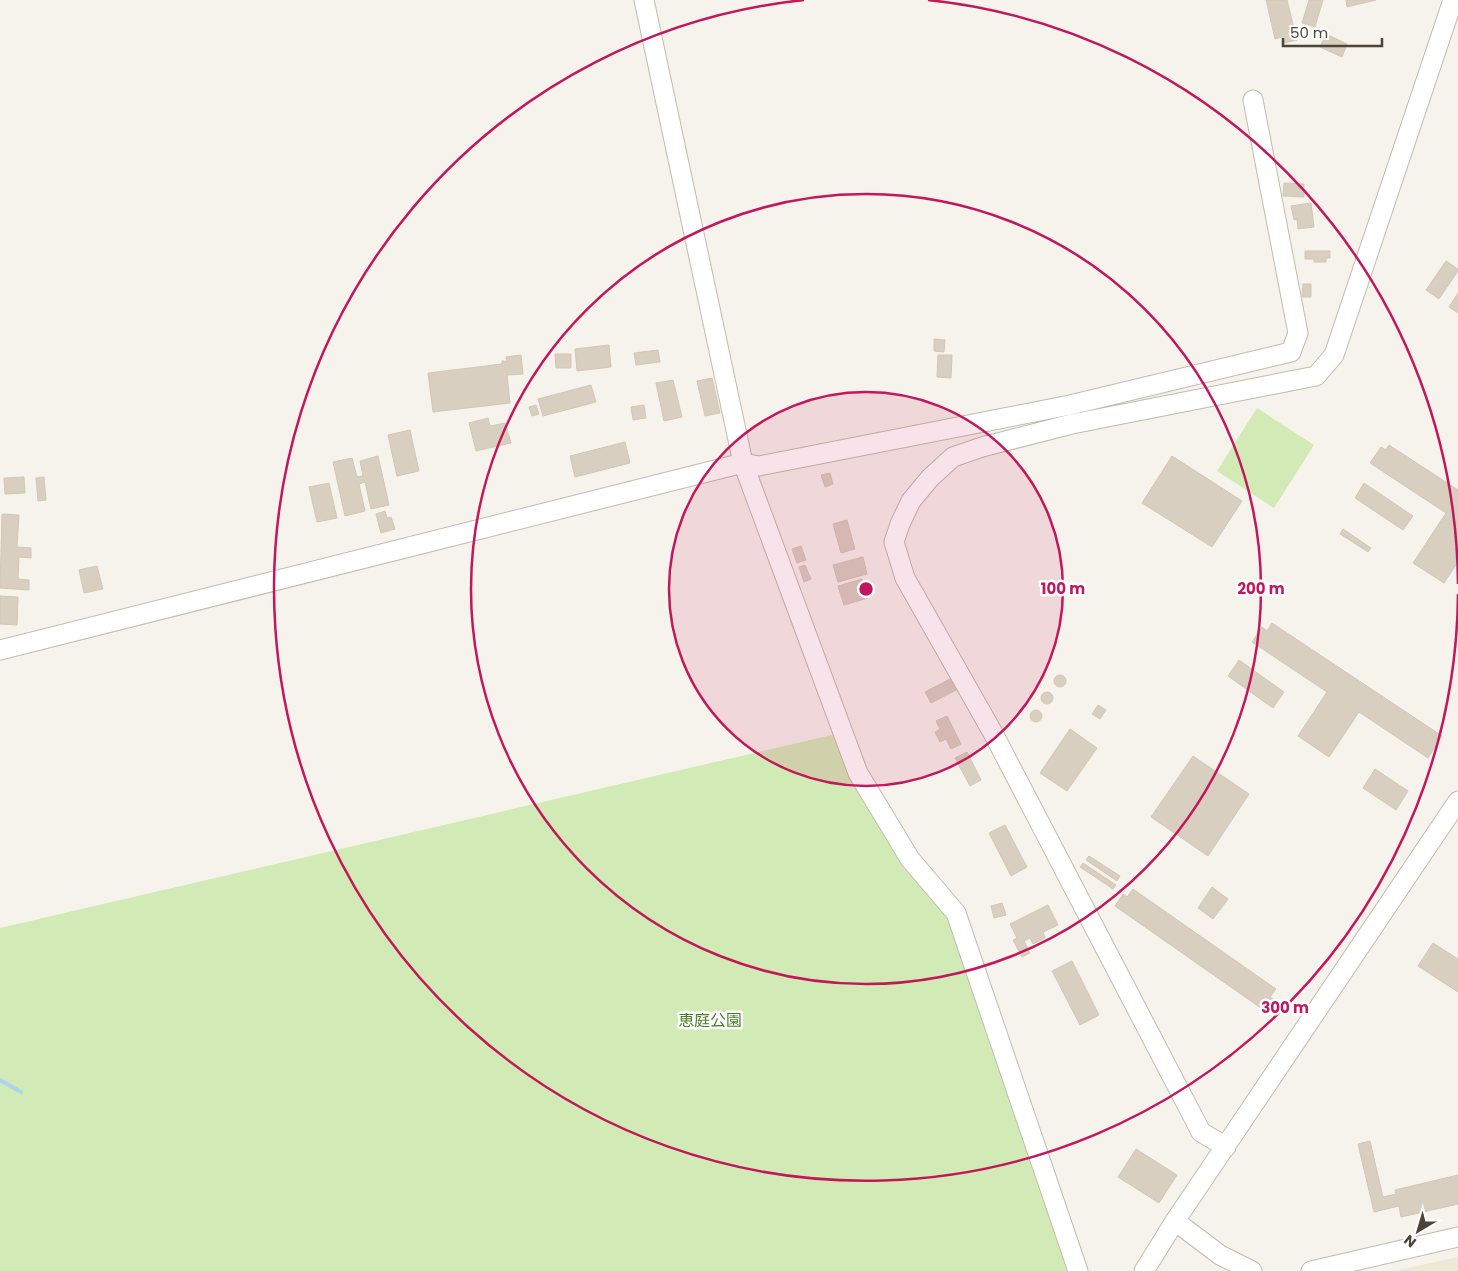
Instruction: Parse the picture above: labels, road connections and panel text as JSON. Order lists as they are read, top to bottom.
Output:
{
  "parks": ["恵庭公園"],
  "scale_bar": "50 m",
  "north": "bottom left",
  "rings": ["100 m", "200 m", "300 m"]
}
